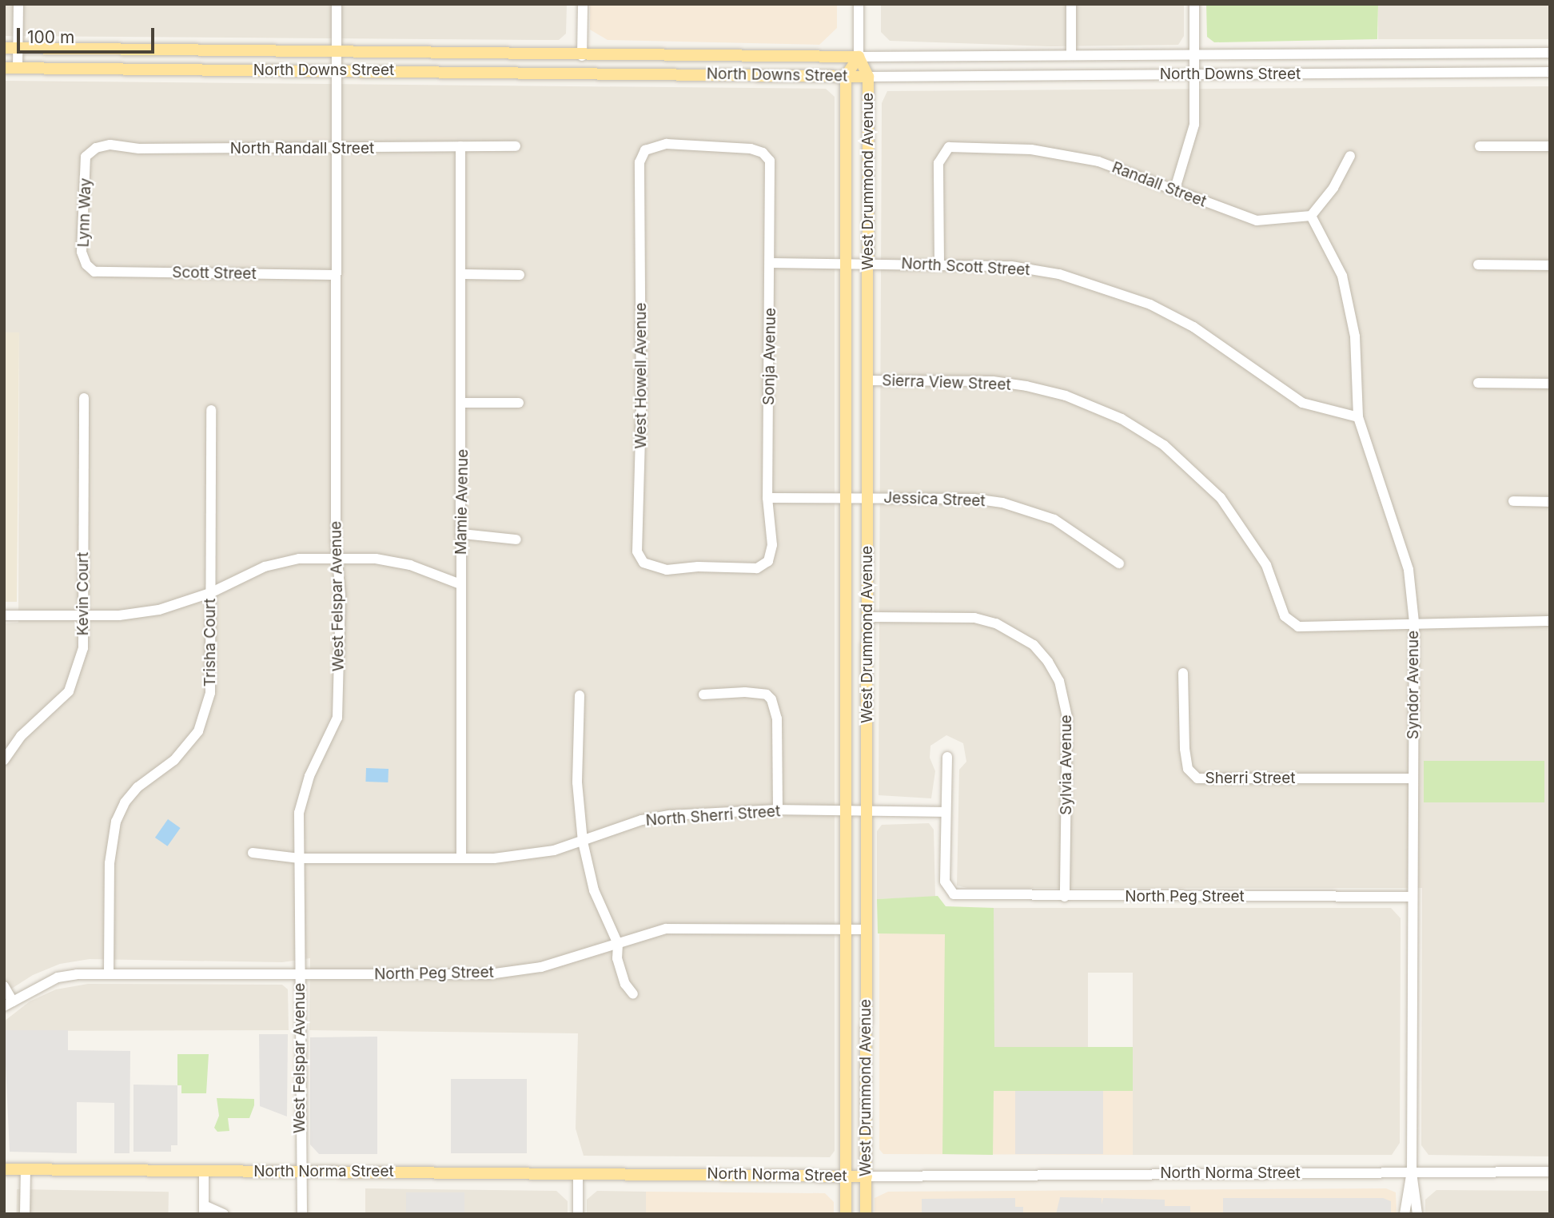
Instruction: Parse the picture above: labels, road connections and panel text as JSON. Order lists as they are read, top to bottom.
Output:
{
  "streets": {
    "main road": ["North Downs Street", "West Drummond Avenue", "North Norma Street"],
    "street": [
      "North Randall Street",
      "Randall Street",
      "Lynn Way",
      "North Scott Street",
      "Scott Street",
      "Sonja Avenue",
      "West Howell Avenue",
      "Sierra View Street",
      "Jessica Street",
      "Mamie Avenue",
      "Kevin Court",
      "West Felspar Avenue",
      "Trisha Court",
      "Syndor Avenue",
      "Sylvia Avenue",
      "Sherri Street",
      "North Sherri Street",
      "North Peg Street"
    ]
  },
  "crossings": [
    ["North Downs Street", "West Drummond Avenue"],
    ["North Downs Street", "West Felspar Avenue"],
    ["North Randall Street", "Lynn Way"],
    ["North Randall Street", "Mamie Avenue"],
    ["North Randall Street", "West Felspar Avenue"],
    ["West Drummond Avenue", "North Scott Street"],
    ["West Drummond Avenue", "Sierra View Street"],
    ["West Drummond Avenue", "Jessica Street"],
    ["West Drummond Avenue", "Sylvia Avenue"],
    ["West Drummond Avenue", "North Sherri Street"],
    ["West Drummond Avenue", "North Peg Street"],
    ["West Drummond Avenue", "North Norma Street"],
    ["Randall Street", "North Scott Street"],
    ["Randall Street", "Syndor Avenue"],
    ["Lynn Way", "Scott Street"],
    ["North Scott Street", "Sonja Avenue"],
    ["North Scott Street", "Syndor Avenue"],
    ["Scott Street", "West Felspar Avenue"],
    ["Sonja Avenue", "West Howell Avenue"],
    ["Sonja Avenue", "Jessica Street"],
    ["Sierra View Street", "Syndor Avenue"],
    ["Mamie Avenue", "North Sherri Street"],
    ["West Felspar Avenue", "North Sherri Street"],
    ["West Felspar Avenue", "North Peg Street"],
    ["West Felspar Avenue", "North Norma Street"],
    ["Trisha Court", "North Peg Street"],
    ["Syndor Avenue", "Sherri Street"],
    ["Syndor Avenue", "North Peg Street"],
    ["Syndor Avenue", "North Norma Street"],
    ["Sylvia Avenue", "North Peg Street"],
    ["North Sherri Street", "North Peg Street"]
  ],
  "scale_bar": "100 m"
}
